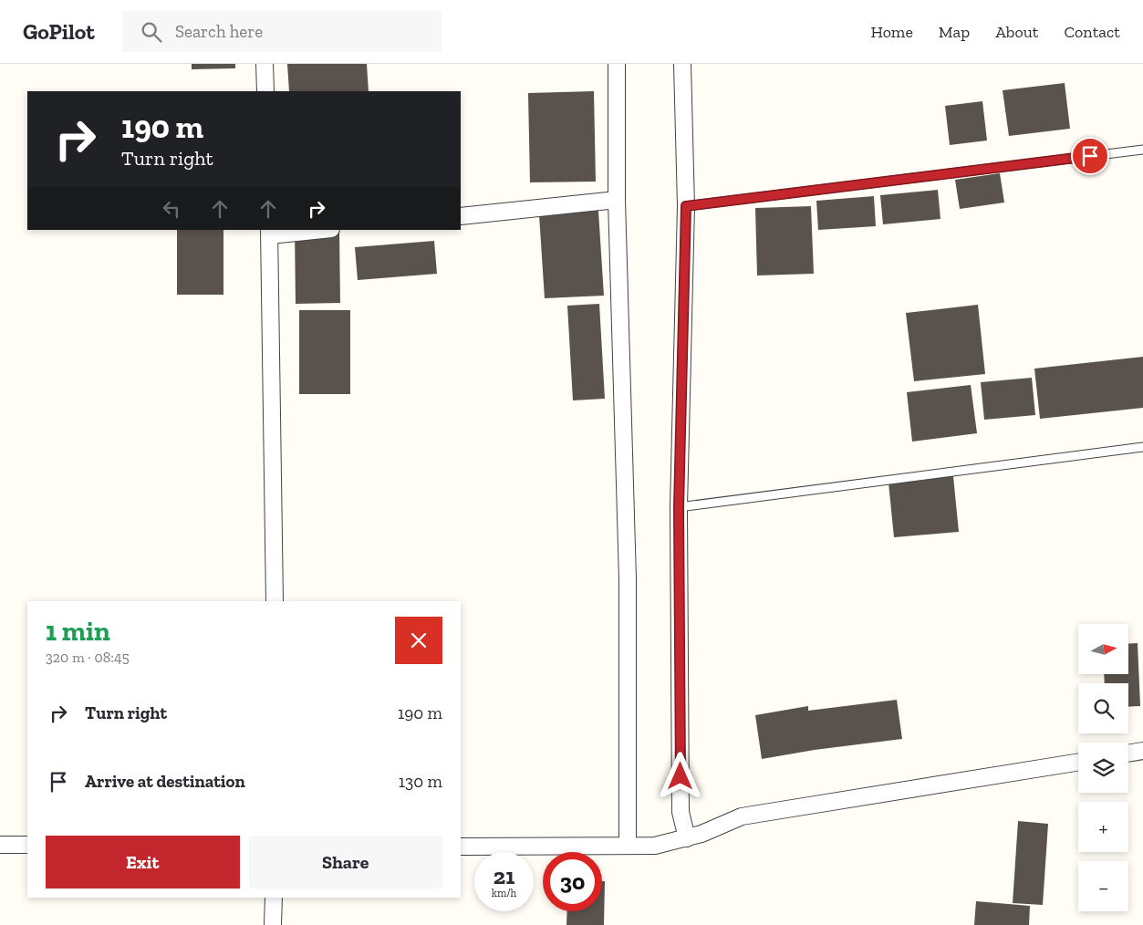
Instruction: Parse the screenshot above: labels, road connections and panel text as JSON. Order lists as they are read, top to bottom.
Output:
{
  "north": "right",
  "page": {
    "header": "GoPilot",
    "search": "Search here",
    "nav": [
      "Home",
      "Map",
      "About",
      "Contact"
    ],
    "turn": ["190 m", "Turn right"],
    "heading": ["1 min", "320 m · 08:45"],
    "map_buttons": ["+", "−"],
    "list": [
      {
        "name": "Turn right",
        "value": "190 m"
      },
      {
        "name": "Arrive at destination",
        "value": "130 m"
      }
    ],
    "buttons": ["Exit", "Share"],
    "speed": "21 km/h",
    "limit": "30"
  }
}
